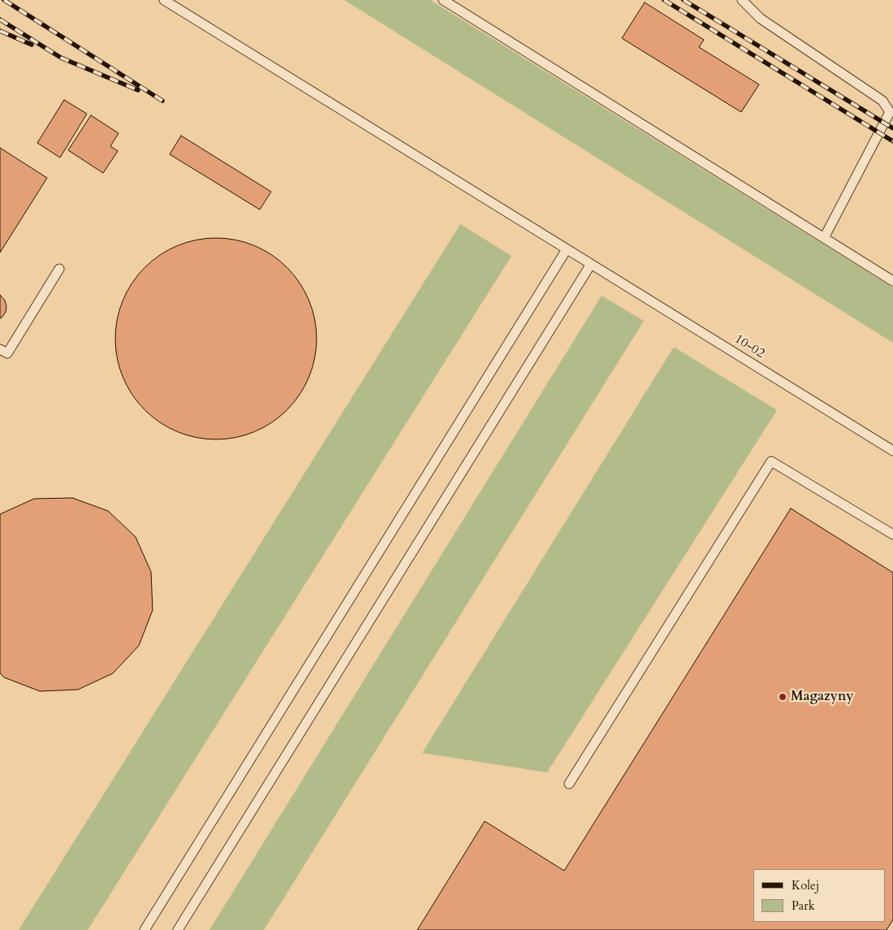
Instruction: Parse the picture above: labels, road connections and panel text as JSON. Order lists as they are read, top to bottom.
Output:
{
  "streets": {
    "lane": ["10-02"]
  },
  "places": ["Magazyny"],
  "legend": ["Kolej", "Park"]
}
